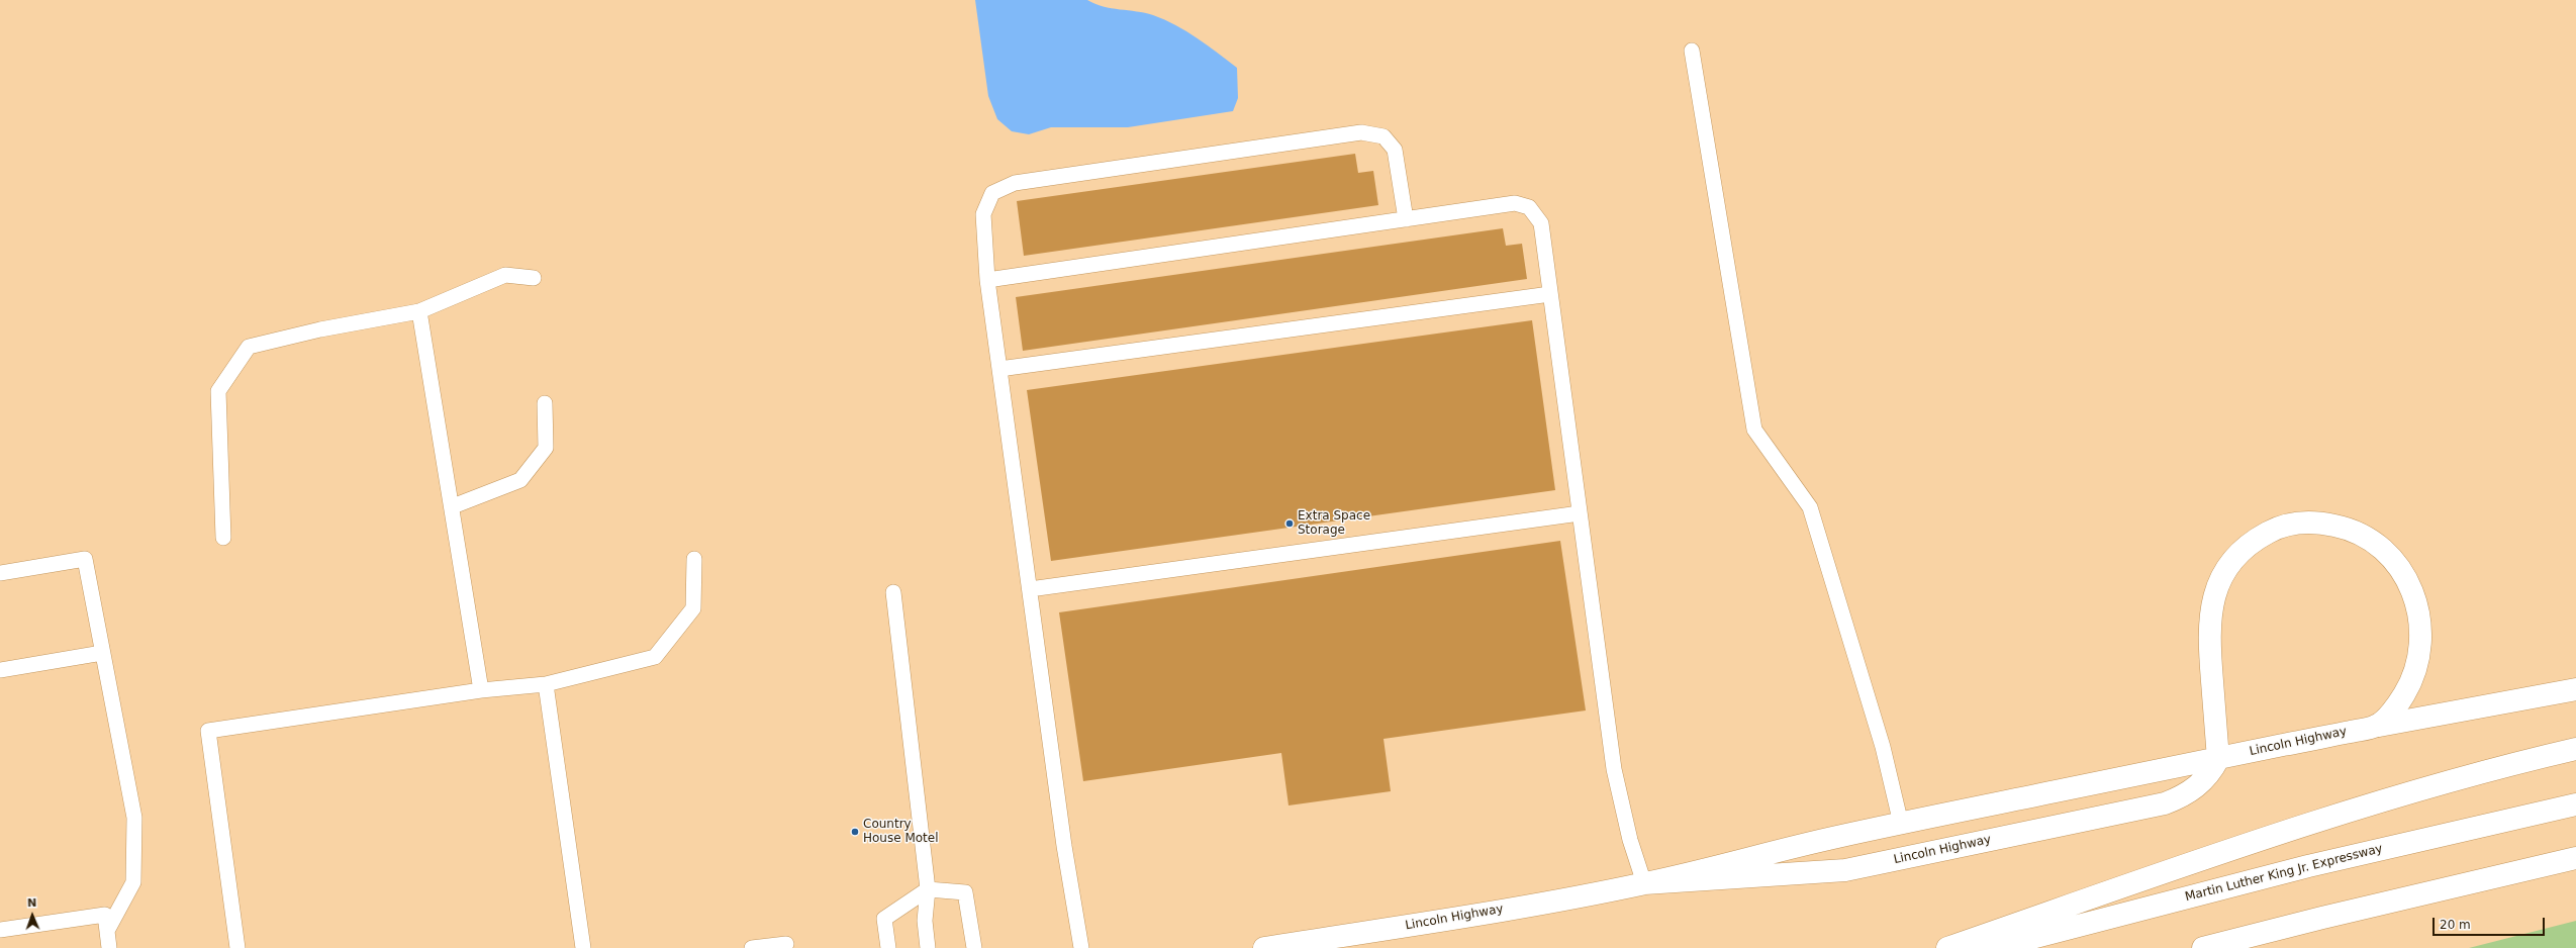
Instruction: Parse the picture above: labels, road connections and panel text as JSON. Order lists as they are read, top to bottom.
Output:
{
  "streets": {
    "main road": ["Lincoln Highway", "Martin Luther King Jr. Expressway"]
  },
  "places": ["Extra Space Storage", "Country House Motel"],
  "scale_bar": "20 m",
  "north": "top"
}
